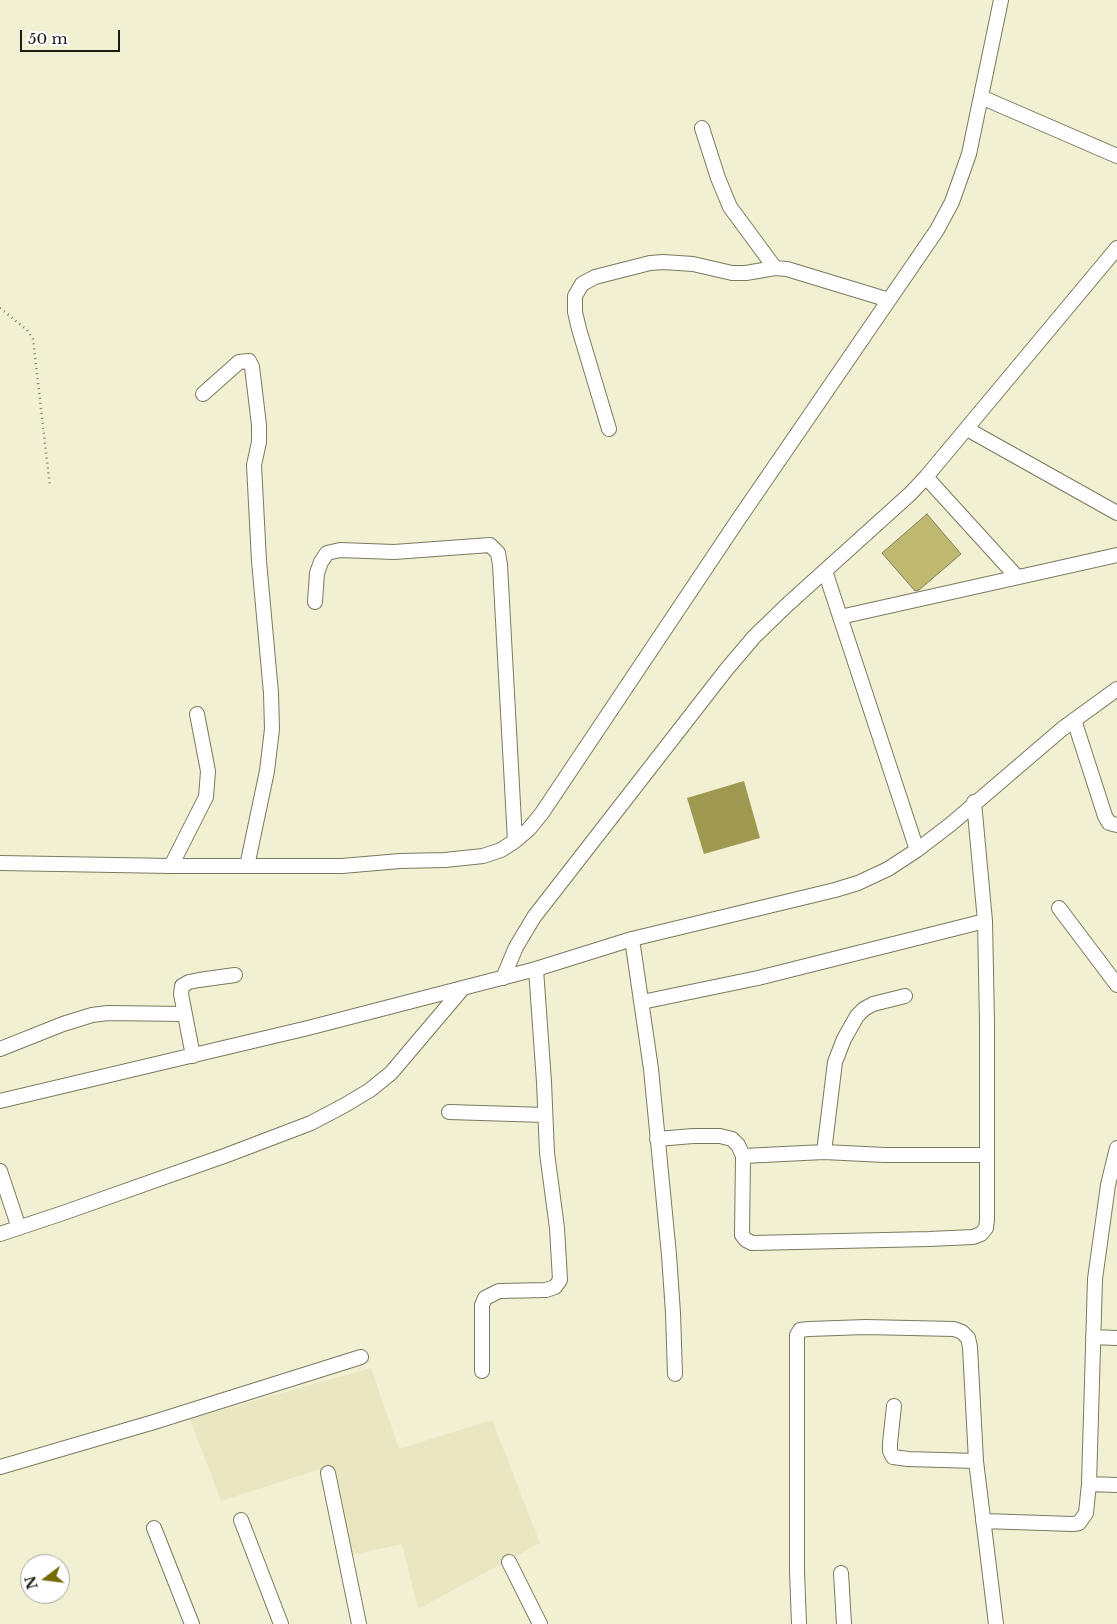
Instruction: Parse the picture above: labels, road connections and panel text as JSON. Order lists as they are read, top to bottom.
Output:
{
  "scale_bar": "50 m",
  "north": "left"
}
